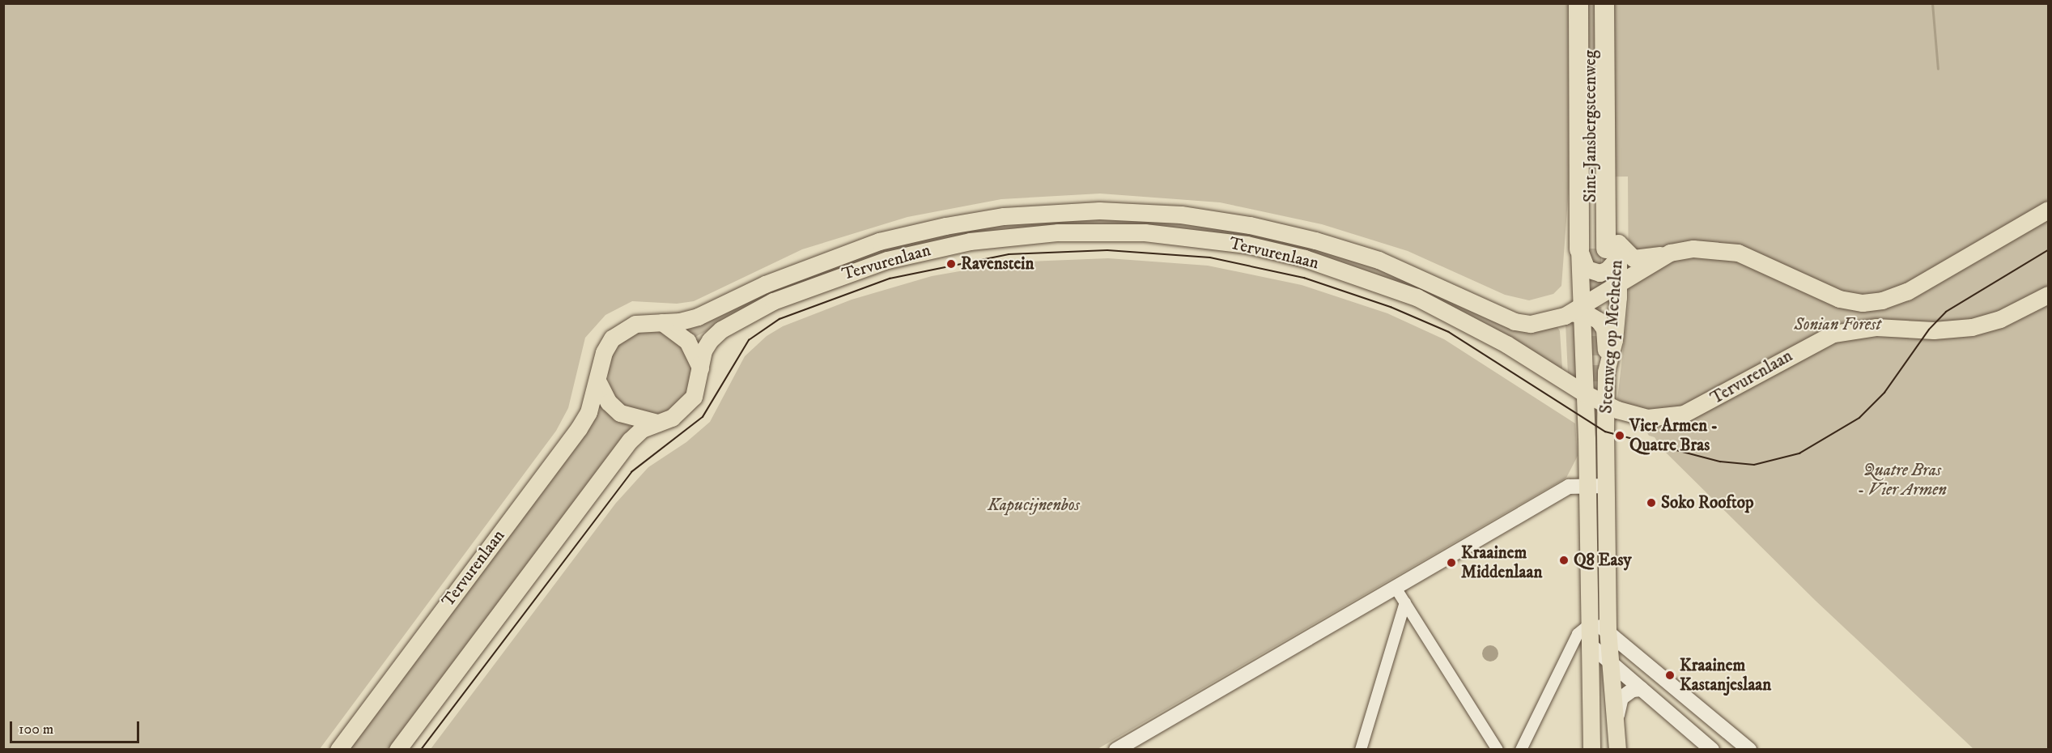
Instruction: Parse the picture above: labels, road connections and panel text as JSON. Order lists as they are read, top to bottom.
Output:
{
  "streets": {
    "highway": ["Sint-Jansbergsteenweg"],
    "main road": ["Tervurenlaan", "Steenweg op Mechelen"]
  },
  "crossings": [
    ["Sint-Jansbergsteenweg", "Steenweg op Mechelen"],
    ["Tervurenlaan", "Steenweg op Mechelen"]
  ],
  "parks": ["Sonian Forest", "Quatre Bras - Vier Armen", "Kapucijnenbos"],
  "places": [
    "Ravenstein",
    "Vier Armen - Quatre Bras",
    "Soko Rooftop",
    "Q8 Easy",
    "Kraainem Middenlaan",
    "Kraainem Kastanjeslaan"
  ],
  "scale_bar": "100 m"
}
